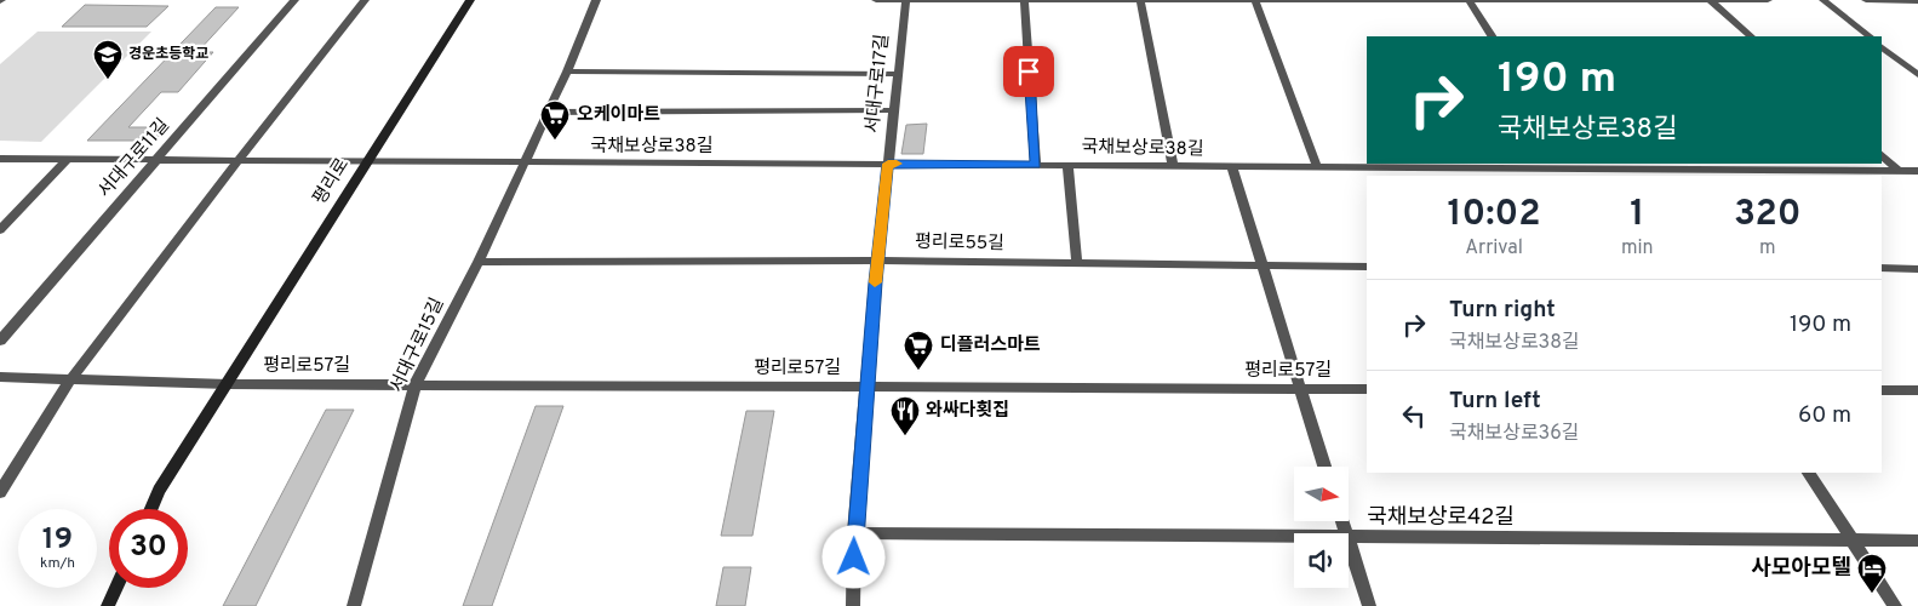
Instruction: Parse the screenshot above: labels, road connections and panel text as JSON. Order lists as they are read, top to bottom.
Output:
{
  "streets": {
    "main road": ["평리로"],
    "street": [
      "서대구로17길",
      "국채보상로38길",
      "서대구로11길",
      "평리로55길",
      "서대구로15길",
      "평리로57길",
      "국채보상로42길"
    ]
  },
  "crossings": [
    ["서대구로17길", "국채보상로38길"],
    ["서대구로17길", "평리로55길"],
    ["서대구로17길", "평리로57길"],
    ["서대구로17길", "국채보상로42길"],
    ["국채보상로38길", "서대구로11길"],
    ["국채보상로38길", "평리로"],
    ["국채보상로38길", "서대구로15길"],
    ["평리로", "평리로57길"],
    ["평리로55길", "서대구로15길"],
    ["서대구로15길", "평리로57길"]
  ],
  "places": {
    "school or university": ["경운초등학교"],
    "supermarket": ["오케이마트", "디플러스마트"],
    "restaurant": ["와싸다횟집"],
    "hotel": ["사모아모텔"]
  },
  "north": "right",
  "page": {
    "turn": ["190 m", "국채보상로38길"],
    "eta": [
      "10:02",
      "Arrival",
      "1",
      "min",
      "320",
      "m"
    ],
    "list": [
      {
        "name": "Turn right",
        "note": "국채보상로38길",
        "value": "190 m"
      },
      {
        "name": "Turn left",
        "note": "국채보상로36길",
        "value": "60 m"
      }
    ],
    "speed": "19 km/h",
    "limit": "30"
  }
}
